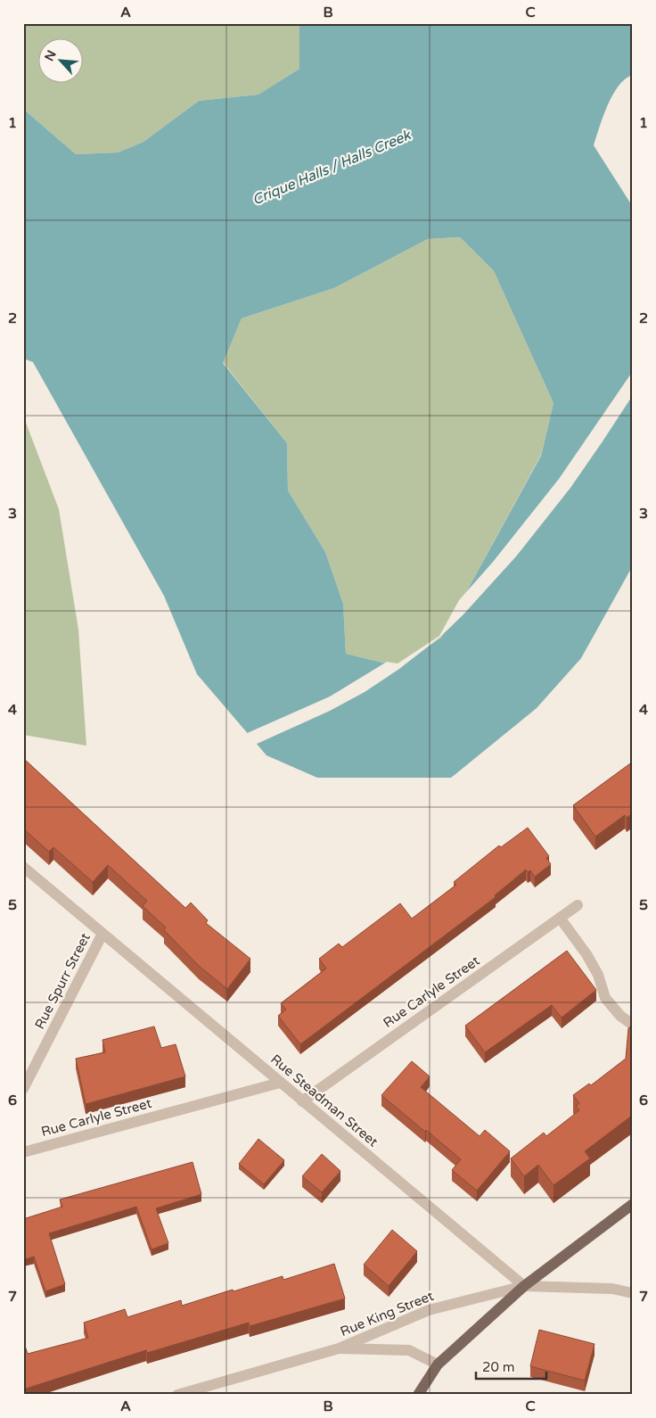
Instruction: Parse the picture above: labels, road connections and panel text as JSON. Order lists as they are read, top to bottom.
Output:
{
  "streets": {
    "street": [
      "Rue Spurr Street",
      "Rue Carlyle Street",
      "Rue Steadman Street",
      "Rue King Street"
    ]
  },
  "crossings": [
    ["Rue Spurr Street", "Rue Steadman Street"],
    ["Rue Carlyle Street", "Rue Steadman Street"],
    ["Rue Steadman Street", "Rue King Street"]
  ],
  "water": ["Crique Halls / Halls Creek"],
  "scale_bar": "20 m",
  "north": "top left",
  "grid": {
    "columns": ["A", "B", "C"],
    "rows": [
      "1",
      "2",
      "3",
      "4",
      "5",
      "6",
      "7"
    ]
  }
}
